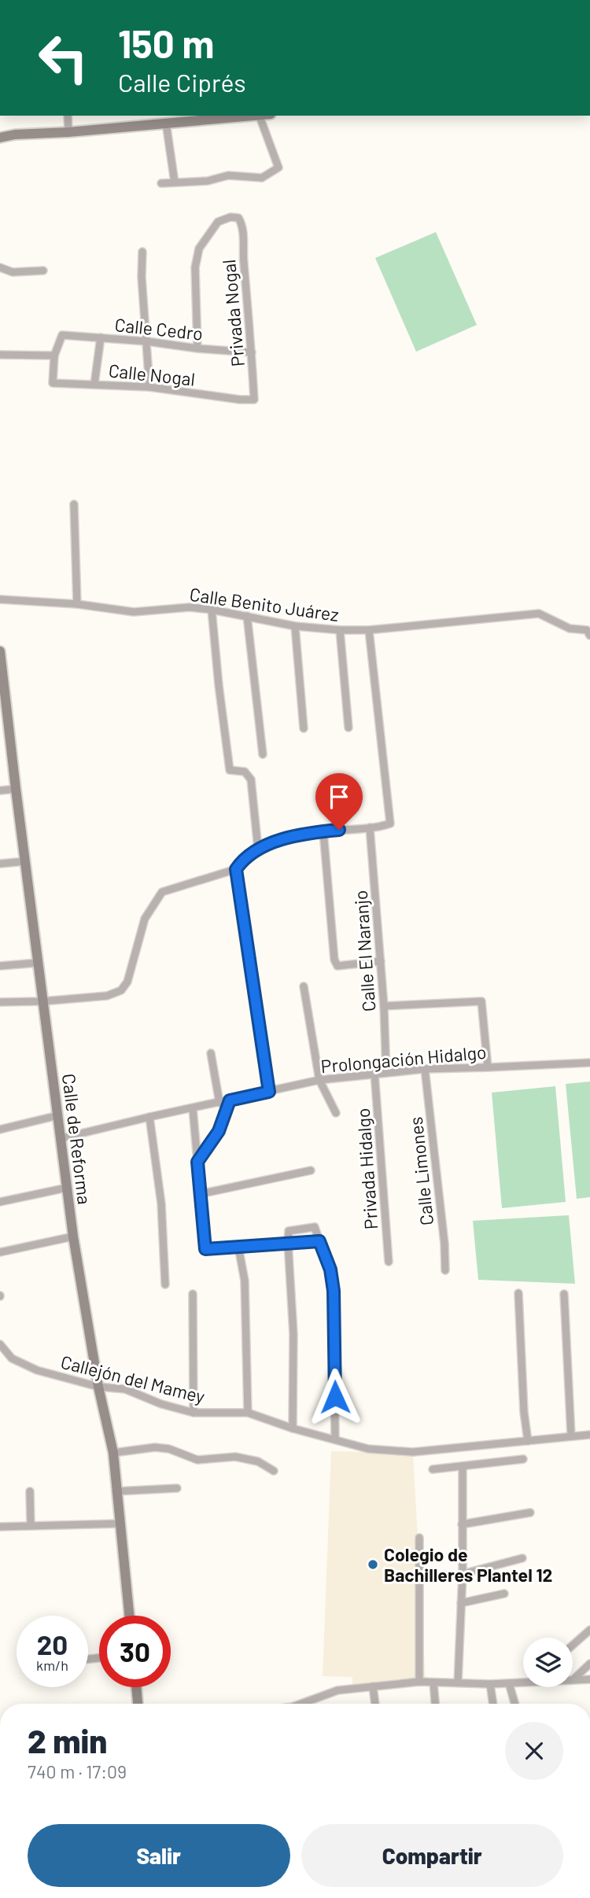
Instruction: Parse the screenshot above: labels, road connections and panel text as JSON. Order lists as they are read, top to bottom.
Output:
{
  "streets": {
    "main road": ["Calle de Reforma"],
    "street": [
      "Privada Nogal",
      "Calle Cedro",
      "Calle Nogal",
      "Calle Benito Juárez",
      "Calle El Naranjo",
      "Prolongación Hidalgo",
      "Privada Hidalgo",
      "Calle Limones",
      "Callejón del Mamey"
    ]
  },
  "crossings": [
    ["Privada Nogal", "Calle Cedro"],
    ["Privada Nogal", "Calle Nogal"],
    ["Calle Cedro", "Calle Nogal"],
    ["Calle El Naranjo", "Prolongación Hidalgo"],
    ["Prolongación Hidalgo", "Calle de Reforma"],
    ["Prolongación Hidalgo", "Privada Hidalgo"],
    ["Prolongación Hidalgo", "Calle Limones"],
    ["Calle de Reforma", "Callejón del Mamey"]
  ],
  "places": ["Colegio de Bachilleres Plantel 12"],
  "page": {
    "turn": ["150 m", "Calle Ciprés"],
    "speed": "20 km/h",
    "limit": "30",
    "heading": ["2 min", "740 m · 17:09"],
    "buttons": ["Salir", "Compartir"]
  }
}
